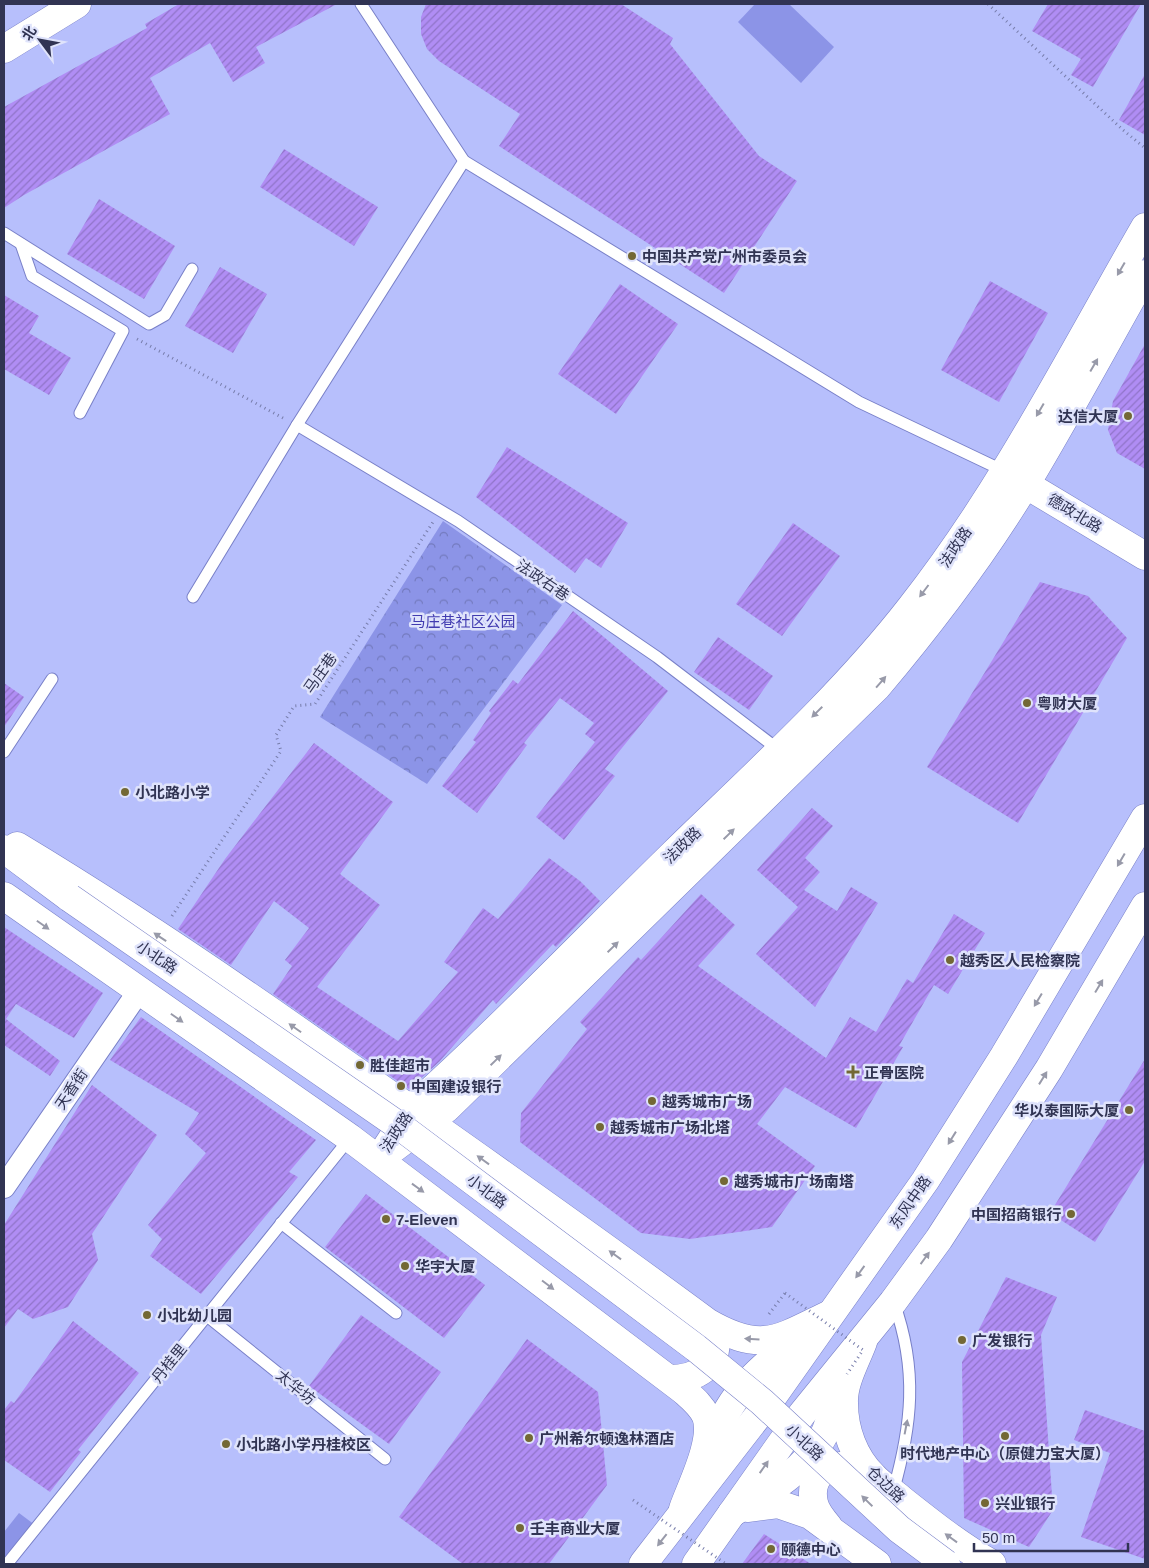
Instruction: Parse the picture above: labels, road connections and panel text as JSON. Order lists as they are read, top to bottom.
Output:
{
  "streets": {
    "main road": [
      "德政北路",
      "法政路",
      "小北路",
      "东风中路",
      "仓边路"
    ],
    "street": ["天香街"],
    "lane": ["法政右巷", "丹桂里", "太华坊"],
    "path": ["马庄巷"]
  },
  "crossings": [
    ["德政北路", "法政路"],
    ["法政路", "法政右巷"],
    ["法政路", "小北路"],
    ["法政右巷", "马庄巷"],
    ["马庄巷", "小北路"],
    ["小北路", "东风中路"],
    ["丹桂里", "太华坊"]
  ],
  "parks": ["马庄巷社区公园"],
  "places": {
    "other": [
      "中国共产党广州市委员会",
      "达信大厦",
      "粤财大厦",
      "小北路小学",
      "越秀区人民检察院",
      "胜佳超市",
      "中国建设银行",
      "越秀城市广场",
      "华以泰国际大厦",
      "越秀城市广场北塔",
      "越秀城市广场南塔",
      "中国招商银行",
      "7-Eleven",
      "华宇大厦",
      "小北幼儿园",
      "广发银行",
      "时代地产中心（原健力宝大厦）",
      "广州希尔顿逸林酒店",
      "小北路小学丹桂校区",
      "兴业银行",
      "壬丰商业大厦",
      "颐德中心"
    ],
    "health": ["正骨医院"]
  },
  "scale_bar": "50 m",
  "north": "top left"
}
